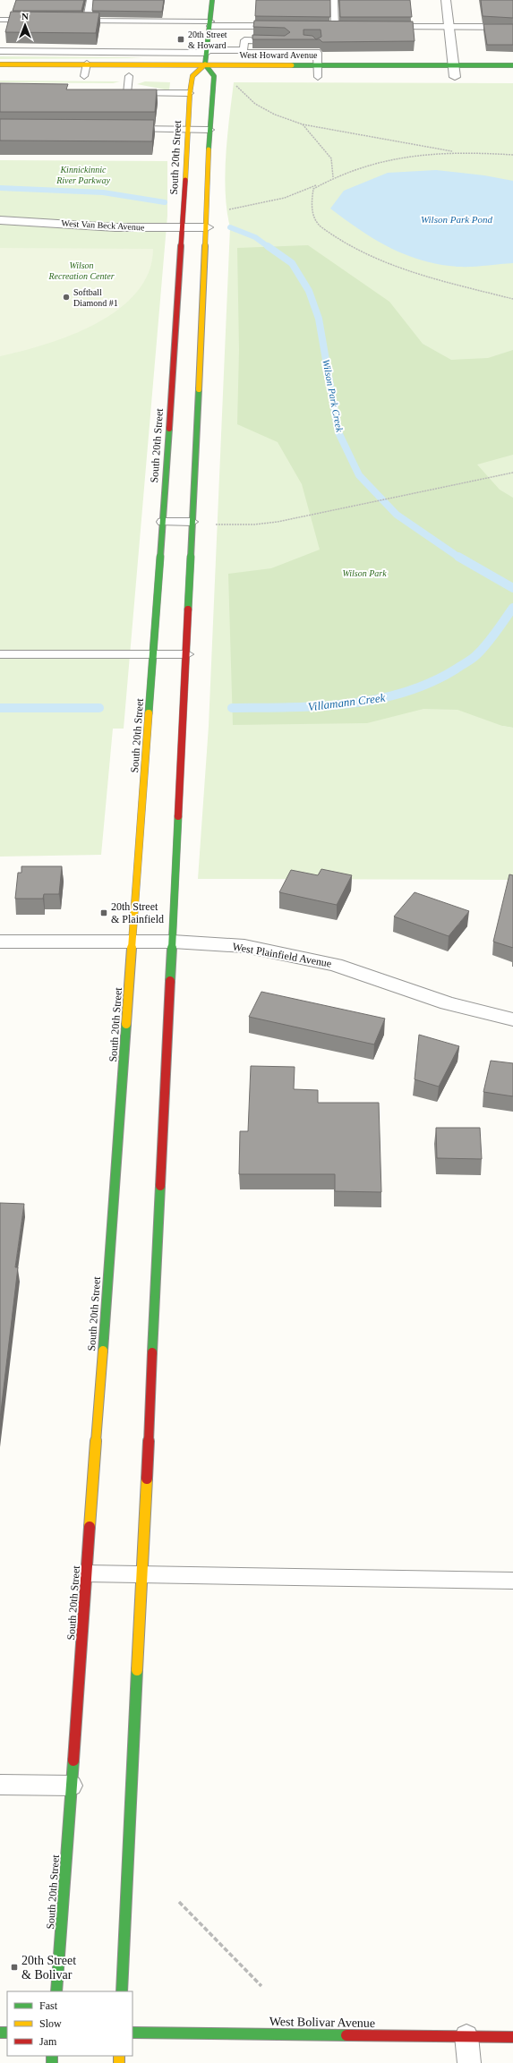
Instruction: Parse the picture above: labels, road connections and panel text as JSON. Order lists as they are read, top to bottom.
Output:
{
  "streets": {
    "street": [
      "West Howard Avenue",
      "South 20th Street",
      "West Van Beck Avenue",
      "West Plainfield Avenue",
      "West Bolivar Avenue"
    ]
  },
  "crossings": [
    ["South 20th Street", "West Van Beck Avenue"],
    ["South 20th Street", "West Plainfield Avenue"]
  ],
  "water": ["Wilson Park Pond", "Wilson Park Creek", "Villamann Creek"],
  "parks": ["Kinnickinnic River Parkway", "Wilson Recreation Center", "Wilson Park"],
  "places": {
    "transit": ["20th Street & Howard", "20th Street & Plainfield", "20th Street & Bolivar"],
    "other": ["Softball Diamond #1"]
  },
  "legend": ["Fast", "Slow", "Jam"],
  "north": "top"
}
